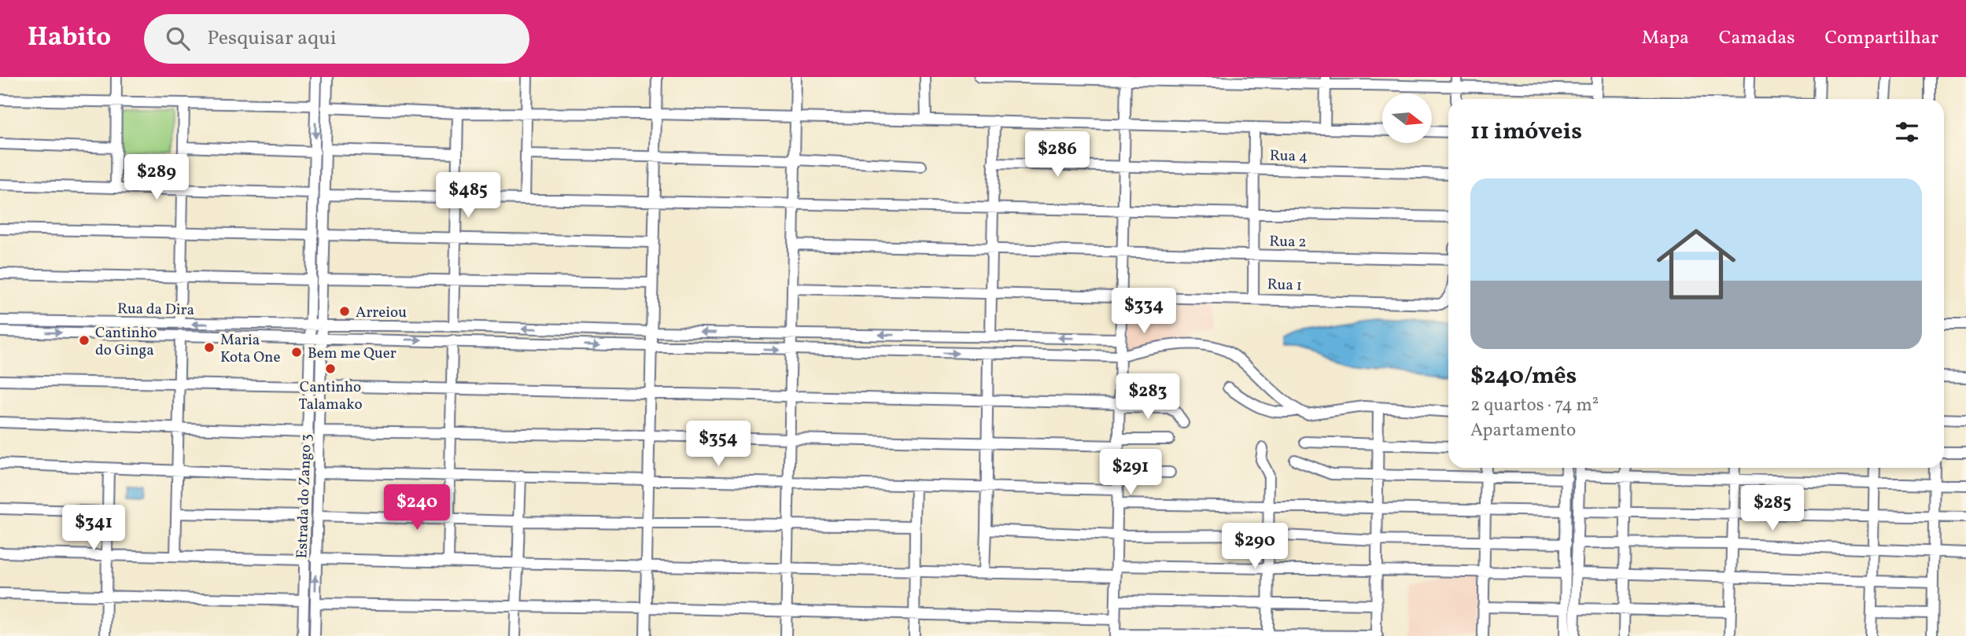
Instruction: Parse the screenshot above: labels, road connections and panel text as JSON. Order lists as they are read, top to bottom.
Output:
{
  "streets": {
    "street": [
      "Rua 4",
      "Rua 2",
      "Rua 1",
      "Rua da Dira",
      "Estrada do Zango 3"
    ]
  },
  "crossings": [
    ["Rua da Dira", "Estrada do Zango 3"]
  ],
  "places": [
    "Arreiou",
    "Cantinho do Ginga",
    "Maria Kota One",
    "Bem me Quer",
    "Cantinho Talamako"
  ],
  "north": "right",
  "page": {
    "header": "Habito",
    "search": "Pesquisar aqui",
    "nav": ["Mapa", "Camadas", "Compartilhar"],
    "heading": "11 imóveis",
    "price": [
      "$286",
      "$289",
      "$485",
      "$334",
      "$283",
      "$354",
      "$291",
      "$240",
      "$285",
      "$341",
      "$290"
    ],
    "list": [
      {
        "name": "$240/mês",
        "note": "2 quartos · 74 m² · Apartamento"
      }
    ]
  }
}
